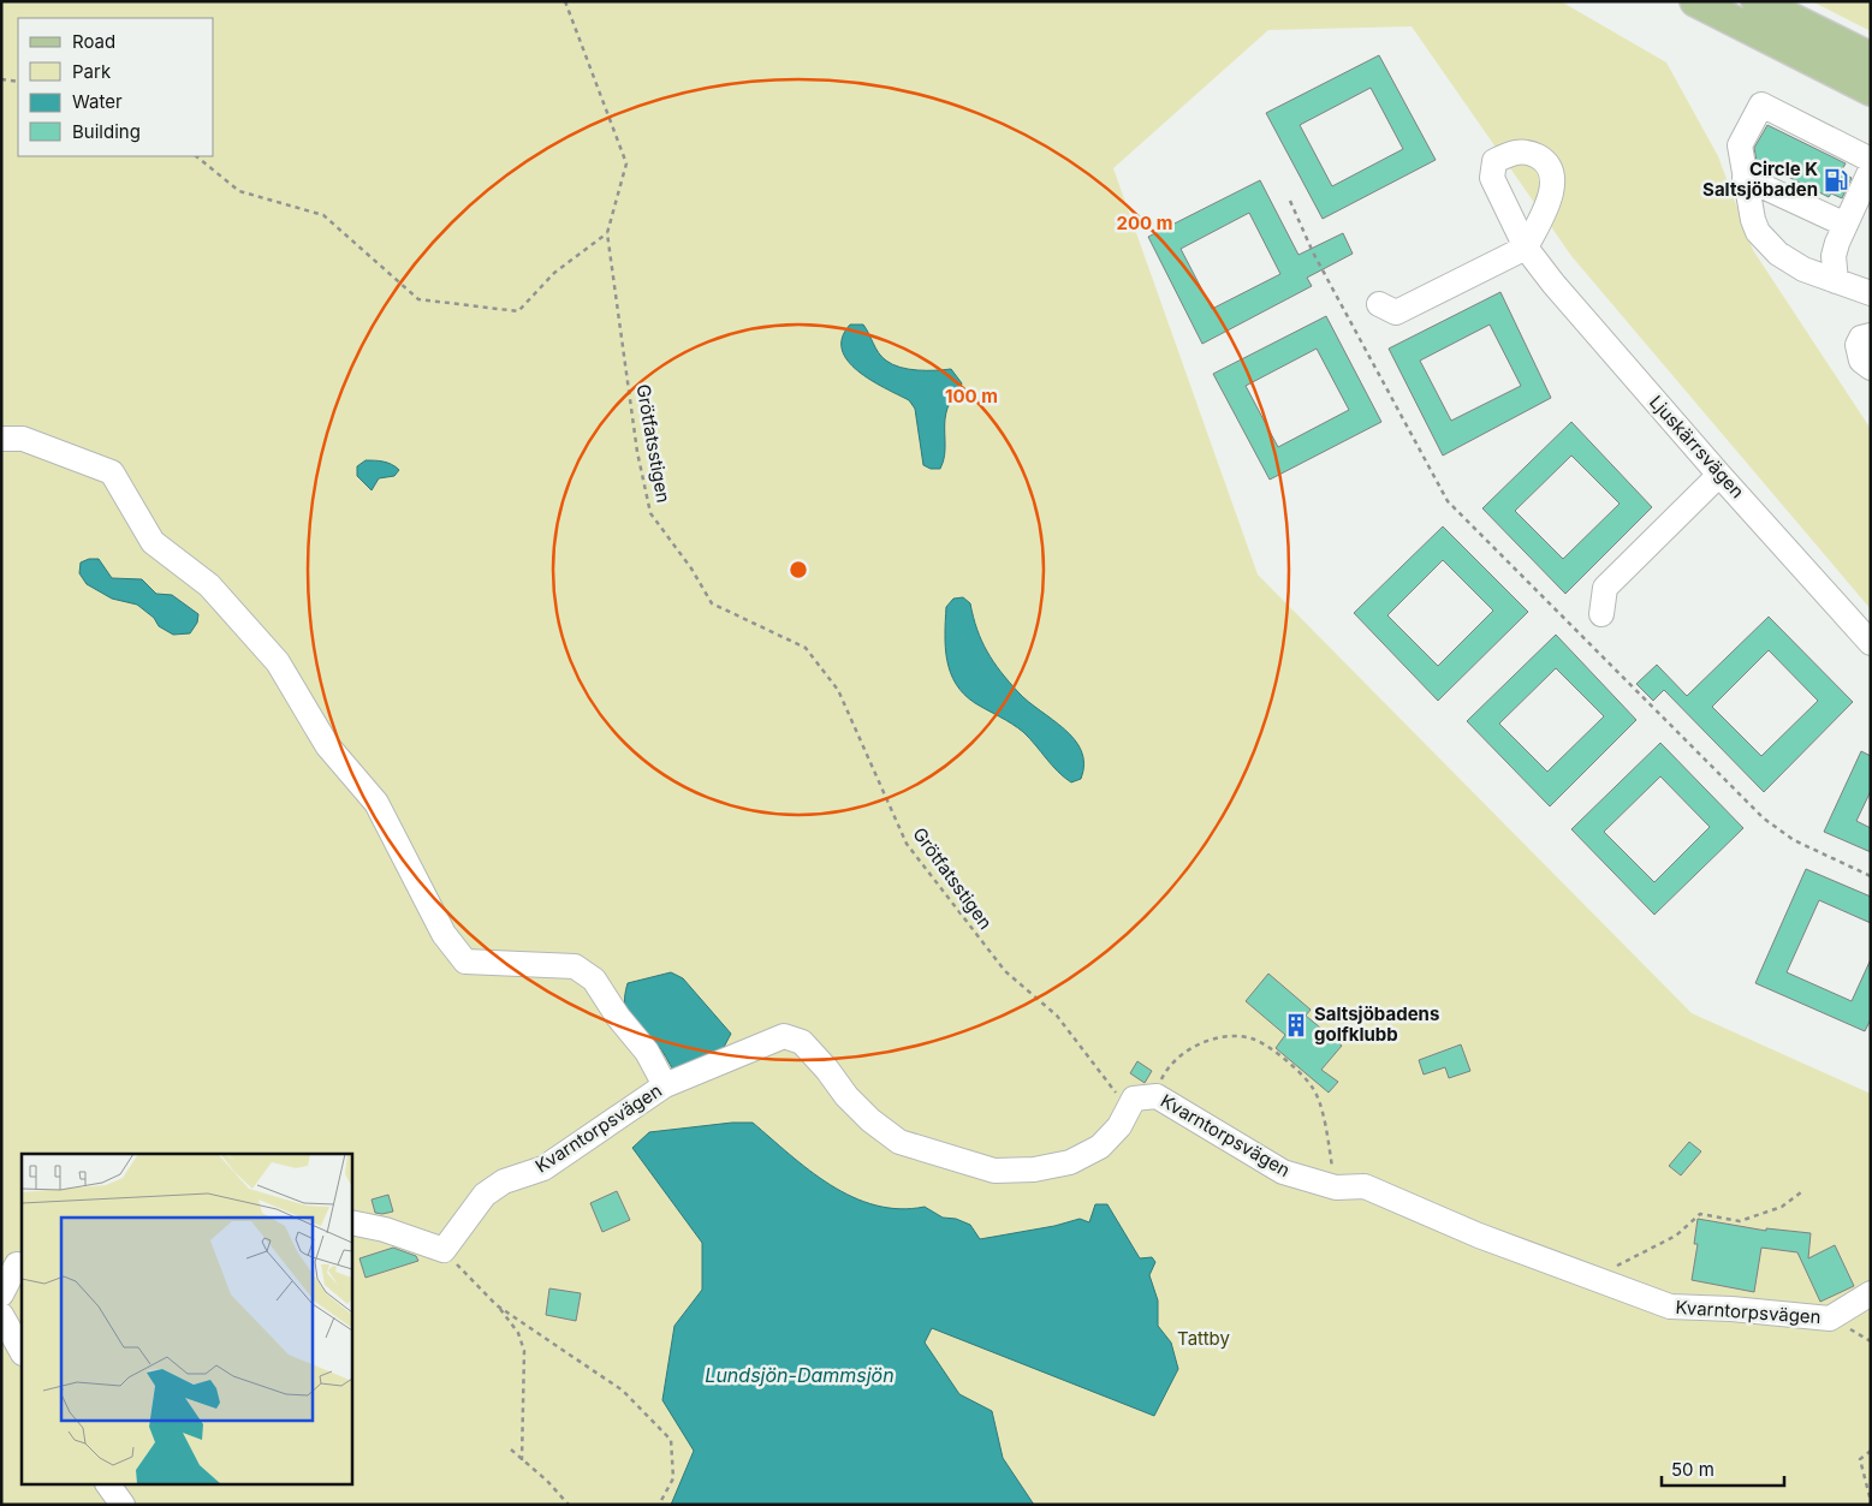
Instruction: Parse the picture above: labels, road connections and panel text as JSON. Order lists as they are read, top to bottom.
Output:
{
  "streets": {
    "street": ["Ljuskärrsvägen", "Kvarntorpsvägen"],
    "path": ["Grötfatsstigen"]
  },
  "crossings": [
    ["Grötfatsstigen", "Kvarntorpsvägen"]
  ],
  "water": ["Lundsjön-Dammsjön"],
  "parks": ["Tattby"],
  "places": {
    "fuel station": ["Circle K Saltsjöbaden"],
    "building": ["Saltsjöbadens golfklubb"]
  },
  "legend": [
    "Road",
    "Park",
    "Water",
    "Building"
  ],
  "scale_bar": "50 m",
  "rings": ["200 m", "100 m"]
}
